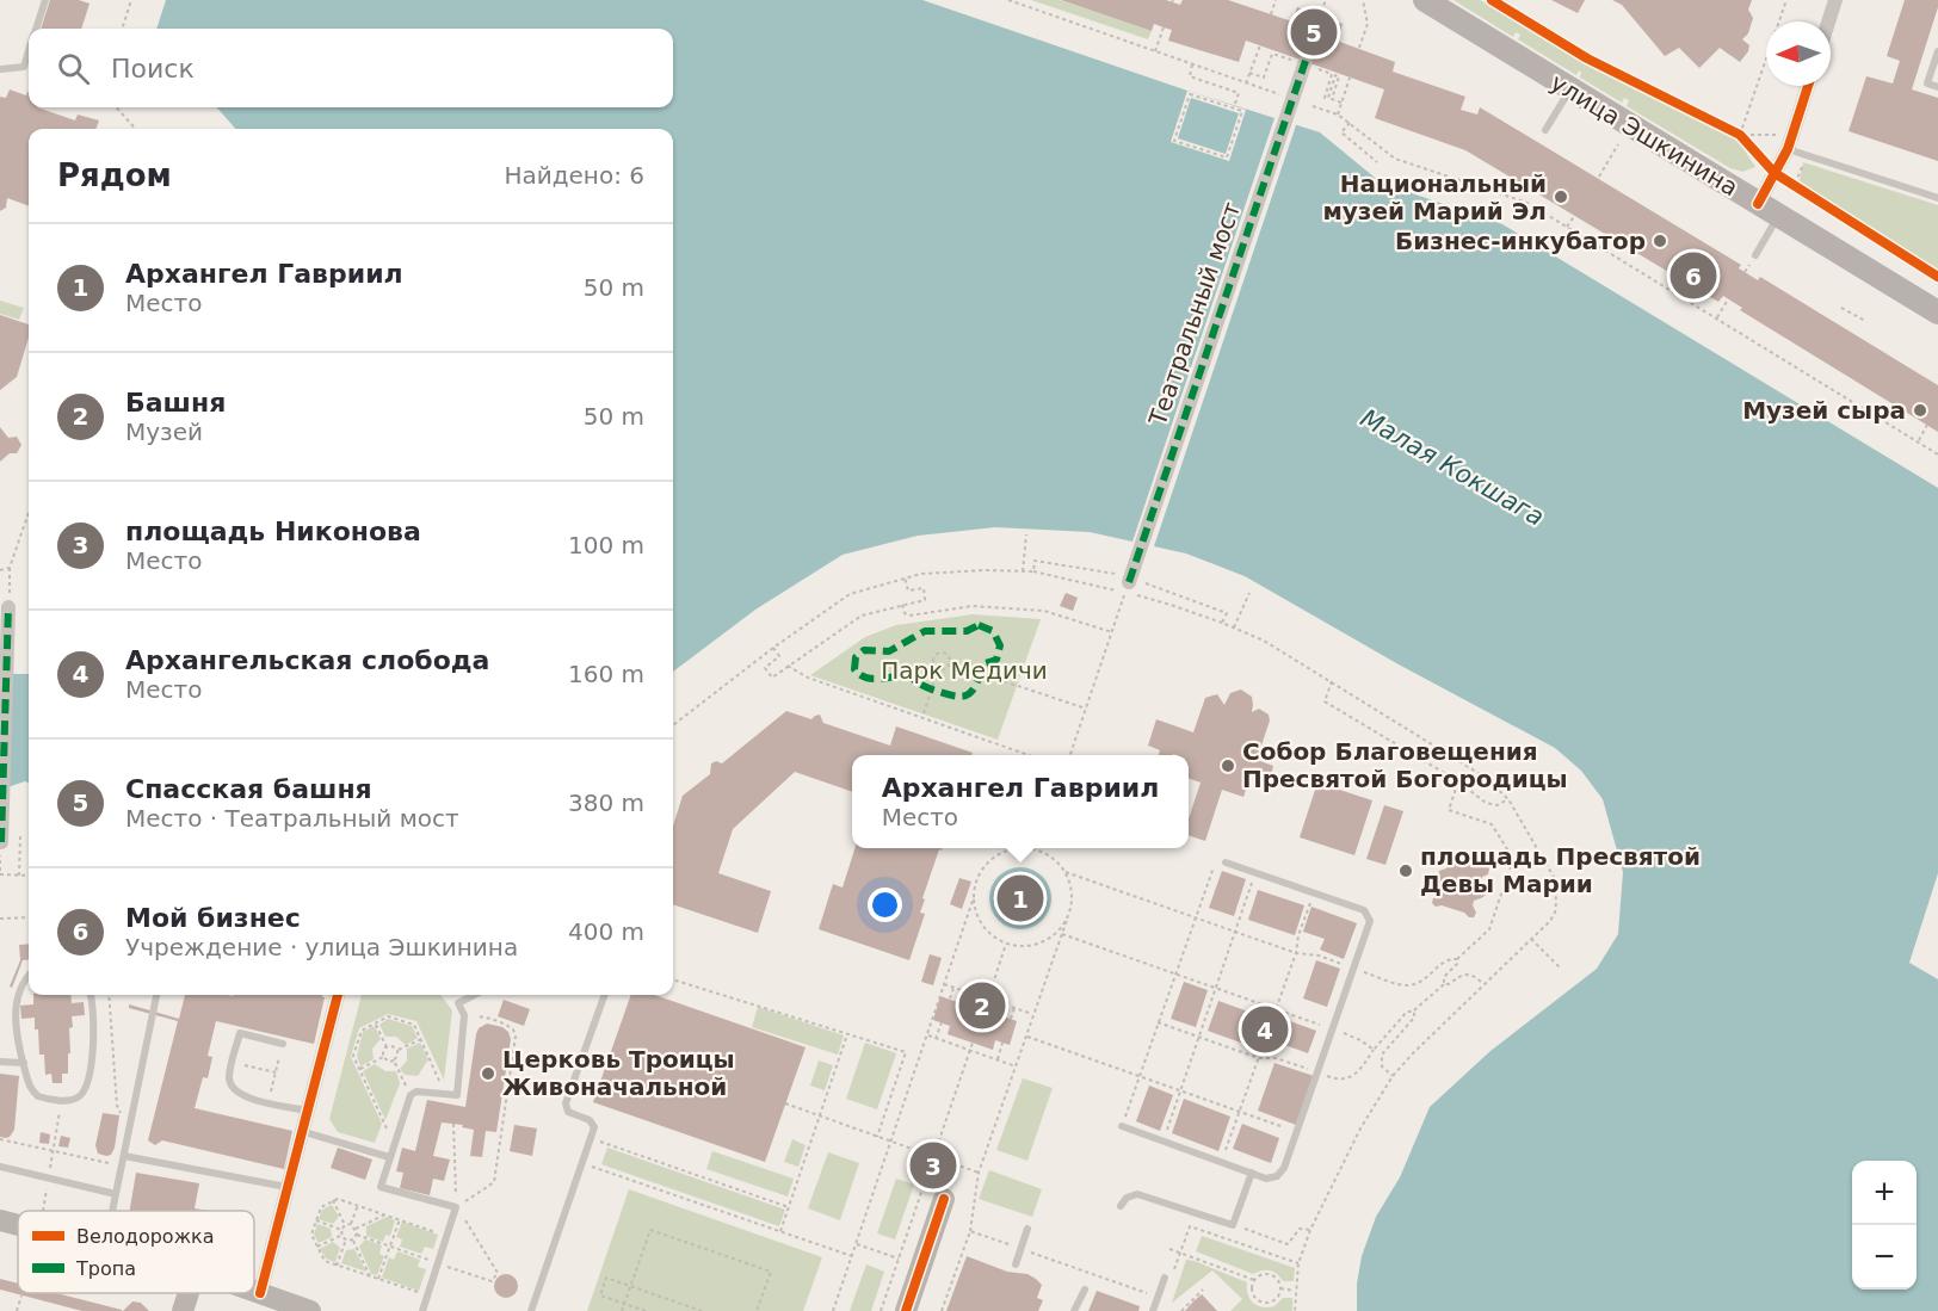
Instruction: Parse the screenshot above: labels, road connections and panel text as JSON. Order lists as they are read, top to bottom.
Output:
{
  "streets": {
    "main road": ["улица Эшкинина"],
    "street": ["Театральный мост"]
  },
  "water": ["Малая Кокшага"],
  "parks": ["Парк Медичи"],
  "places": [
    "Национальный музей Марий Эл",
    "Бизнес-инкубатор",
    "Музей сыра",
    "Собор Благовещения Пресвятой Богородицы",
    "площадь Пресвятой Девы Марии",
    "Церковь Троицы Живоначальной"
  ],
  "legend": ["Велодорожка", "Тропа"],
  "north": "left",
  "page": {
    "pins": [
      "5",
      "6",
      "1",
      "2",
      "4",
      "3"
    ],
    "search": "Поиск",
    "heading": ["Рядом", "Найдено: 6"],
    "list": [
      {
        "mark": "1",
        "name": "Архангел Гавриил",
        "note": "Место",
        "value": "50 m"
      },
      {
        "mark": "2",
        "name": "Башня",
        "note": "Музей",
        "value": "50 m"
      },
      {
        "mark": "3",
        "name": "площадь Никонова",
        "note": "Место",
        "value": "100 m"
      },
      {
        "mark": "4",
        "name": "Архангельская слобода",
        "note": "Место",
        "value": "160 m"
      },
      {
        "mark": "5",
        "name": "Спасская башня",
        "note": "Место · Театральный мост",
        "value": "380 m"
      },
      {
        "mark": "6",
        "name": "Мой бизнес",
        "note": "Учреждение · улица Эшкинина",
        "value": "400 m"
      }
    ],
    "popup": ["Архангел Гавриил", "Место"],
    "map_buttons": ["+", "−"]
  }
}
